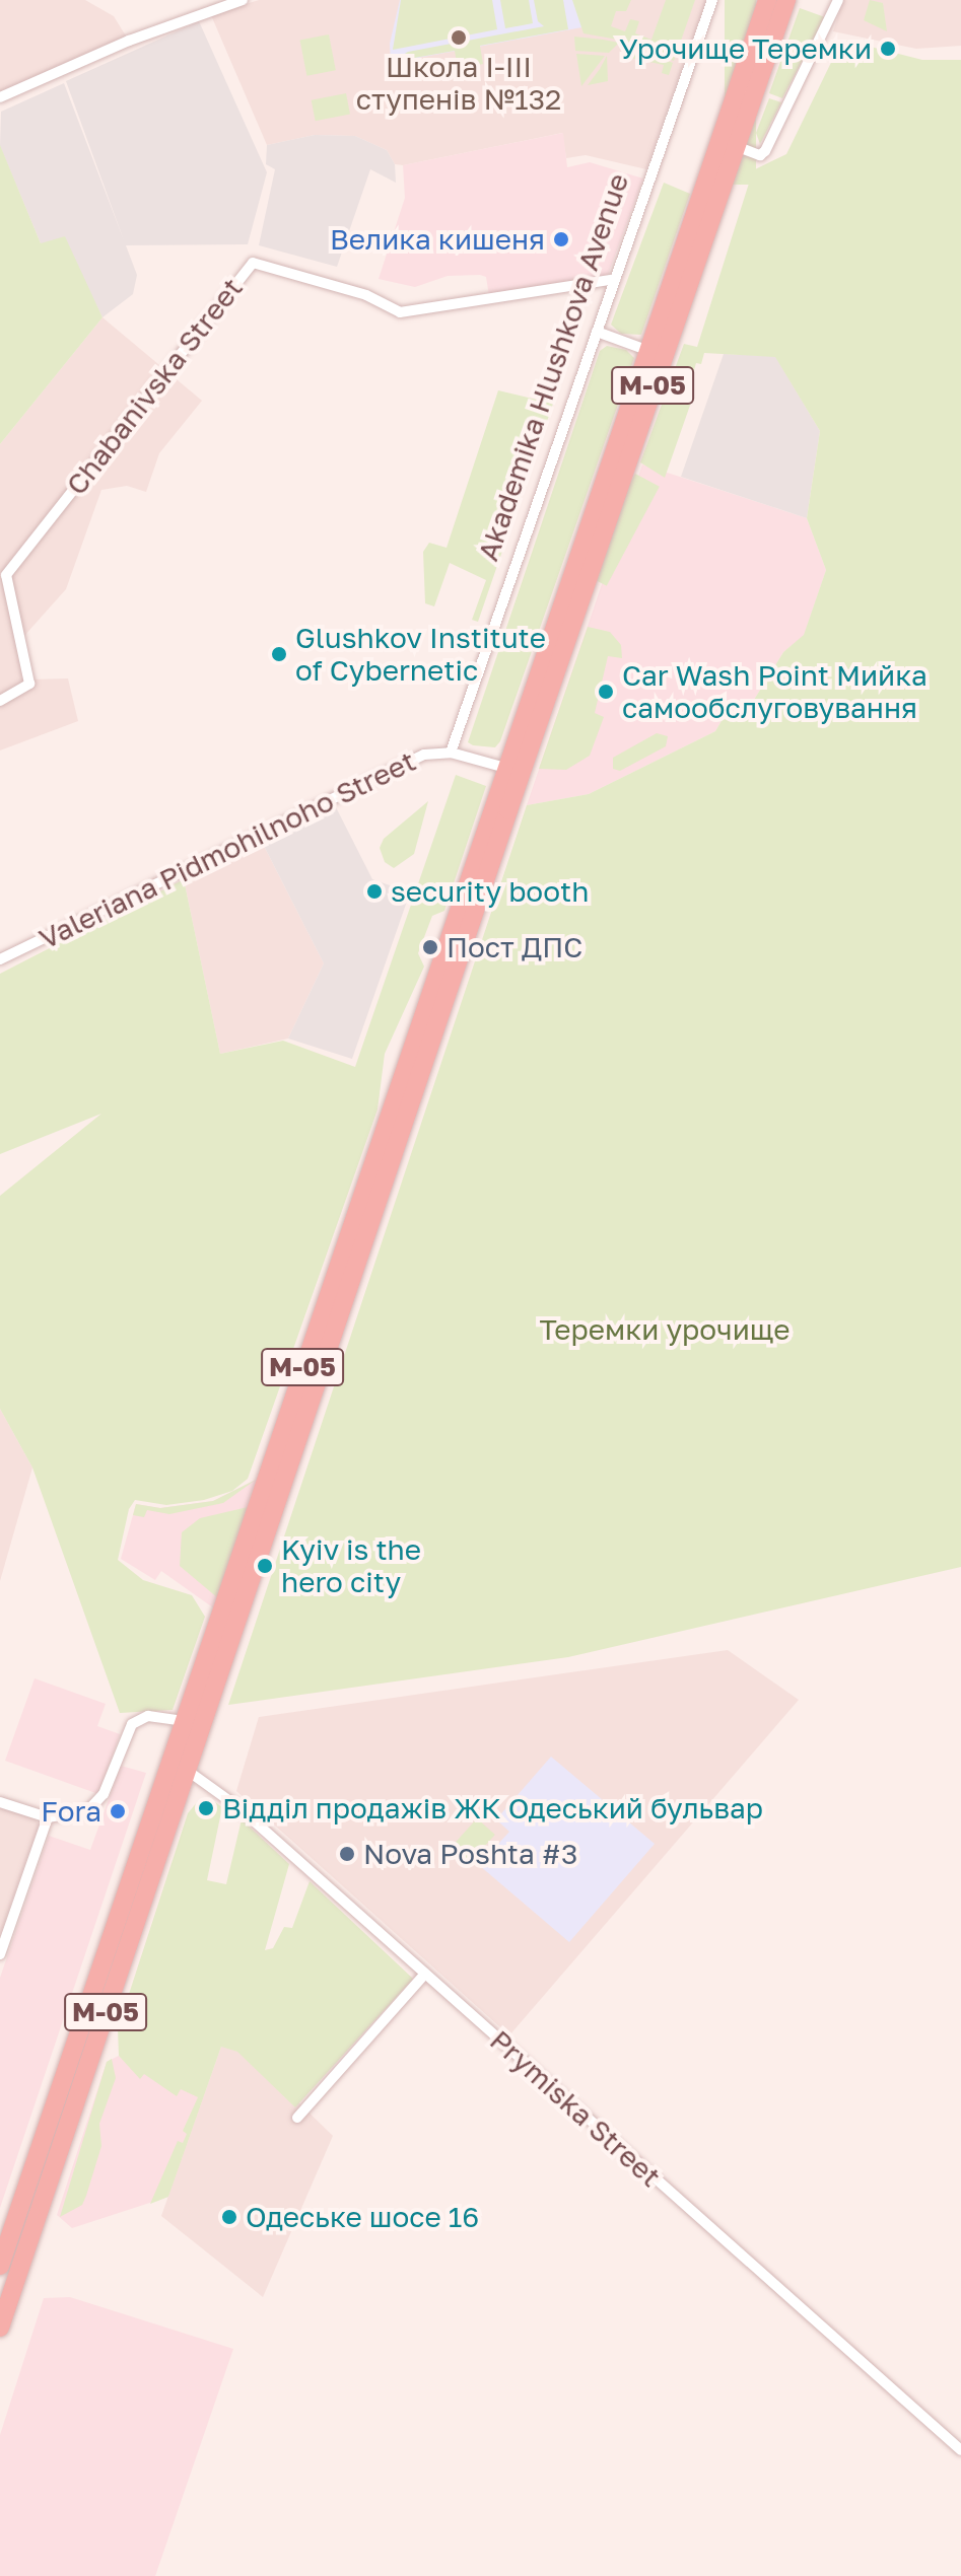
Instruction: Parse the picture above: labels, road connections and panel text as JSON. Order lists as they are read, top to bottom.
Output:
{
  "streets": {
    "highway": ["М-05"],
    "street": [
      "Akademika Hlushkova Avenue",
      "Chabanivska Street",
      "Valeriana Pidmohilnoho Street",
      "Prymiska Street"
    ]
  },
  "crossings": [
    ["Akademika Hlushkova Avenue", "Chabanivska Street"],
    ["Akademika Hlushkova Avenue", "Valeriana Pidmohilnoho Street"],
    ["М-05", "Valeriana Pidmohilnoho Street"],
    ["М-05", "Prymiska Street"]
  ],
  "parks": ["Теремки урочище"],
  "places": [
    "Школа І-ІІІ ступенів №132",
    "Урочище Теремки",
    "Велика кишеня",
    "Glushkov Institute of Cybernetic",
    "Car Wash Point Мийка самообслуговування",
    "security booth",
    "Пост ДПС",
    "Kyiv is the hero city",
    "Відділ продажів ЖК Одеський бульвар",
    "Fora",
    "Nova Poshta #3",
    "Одеське шосе 16"
  ]
}
